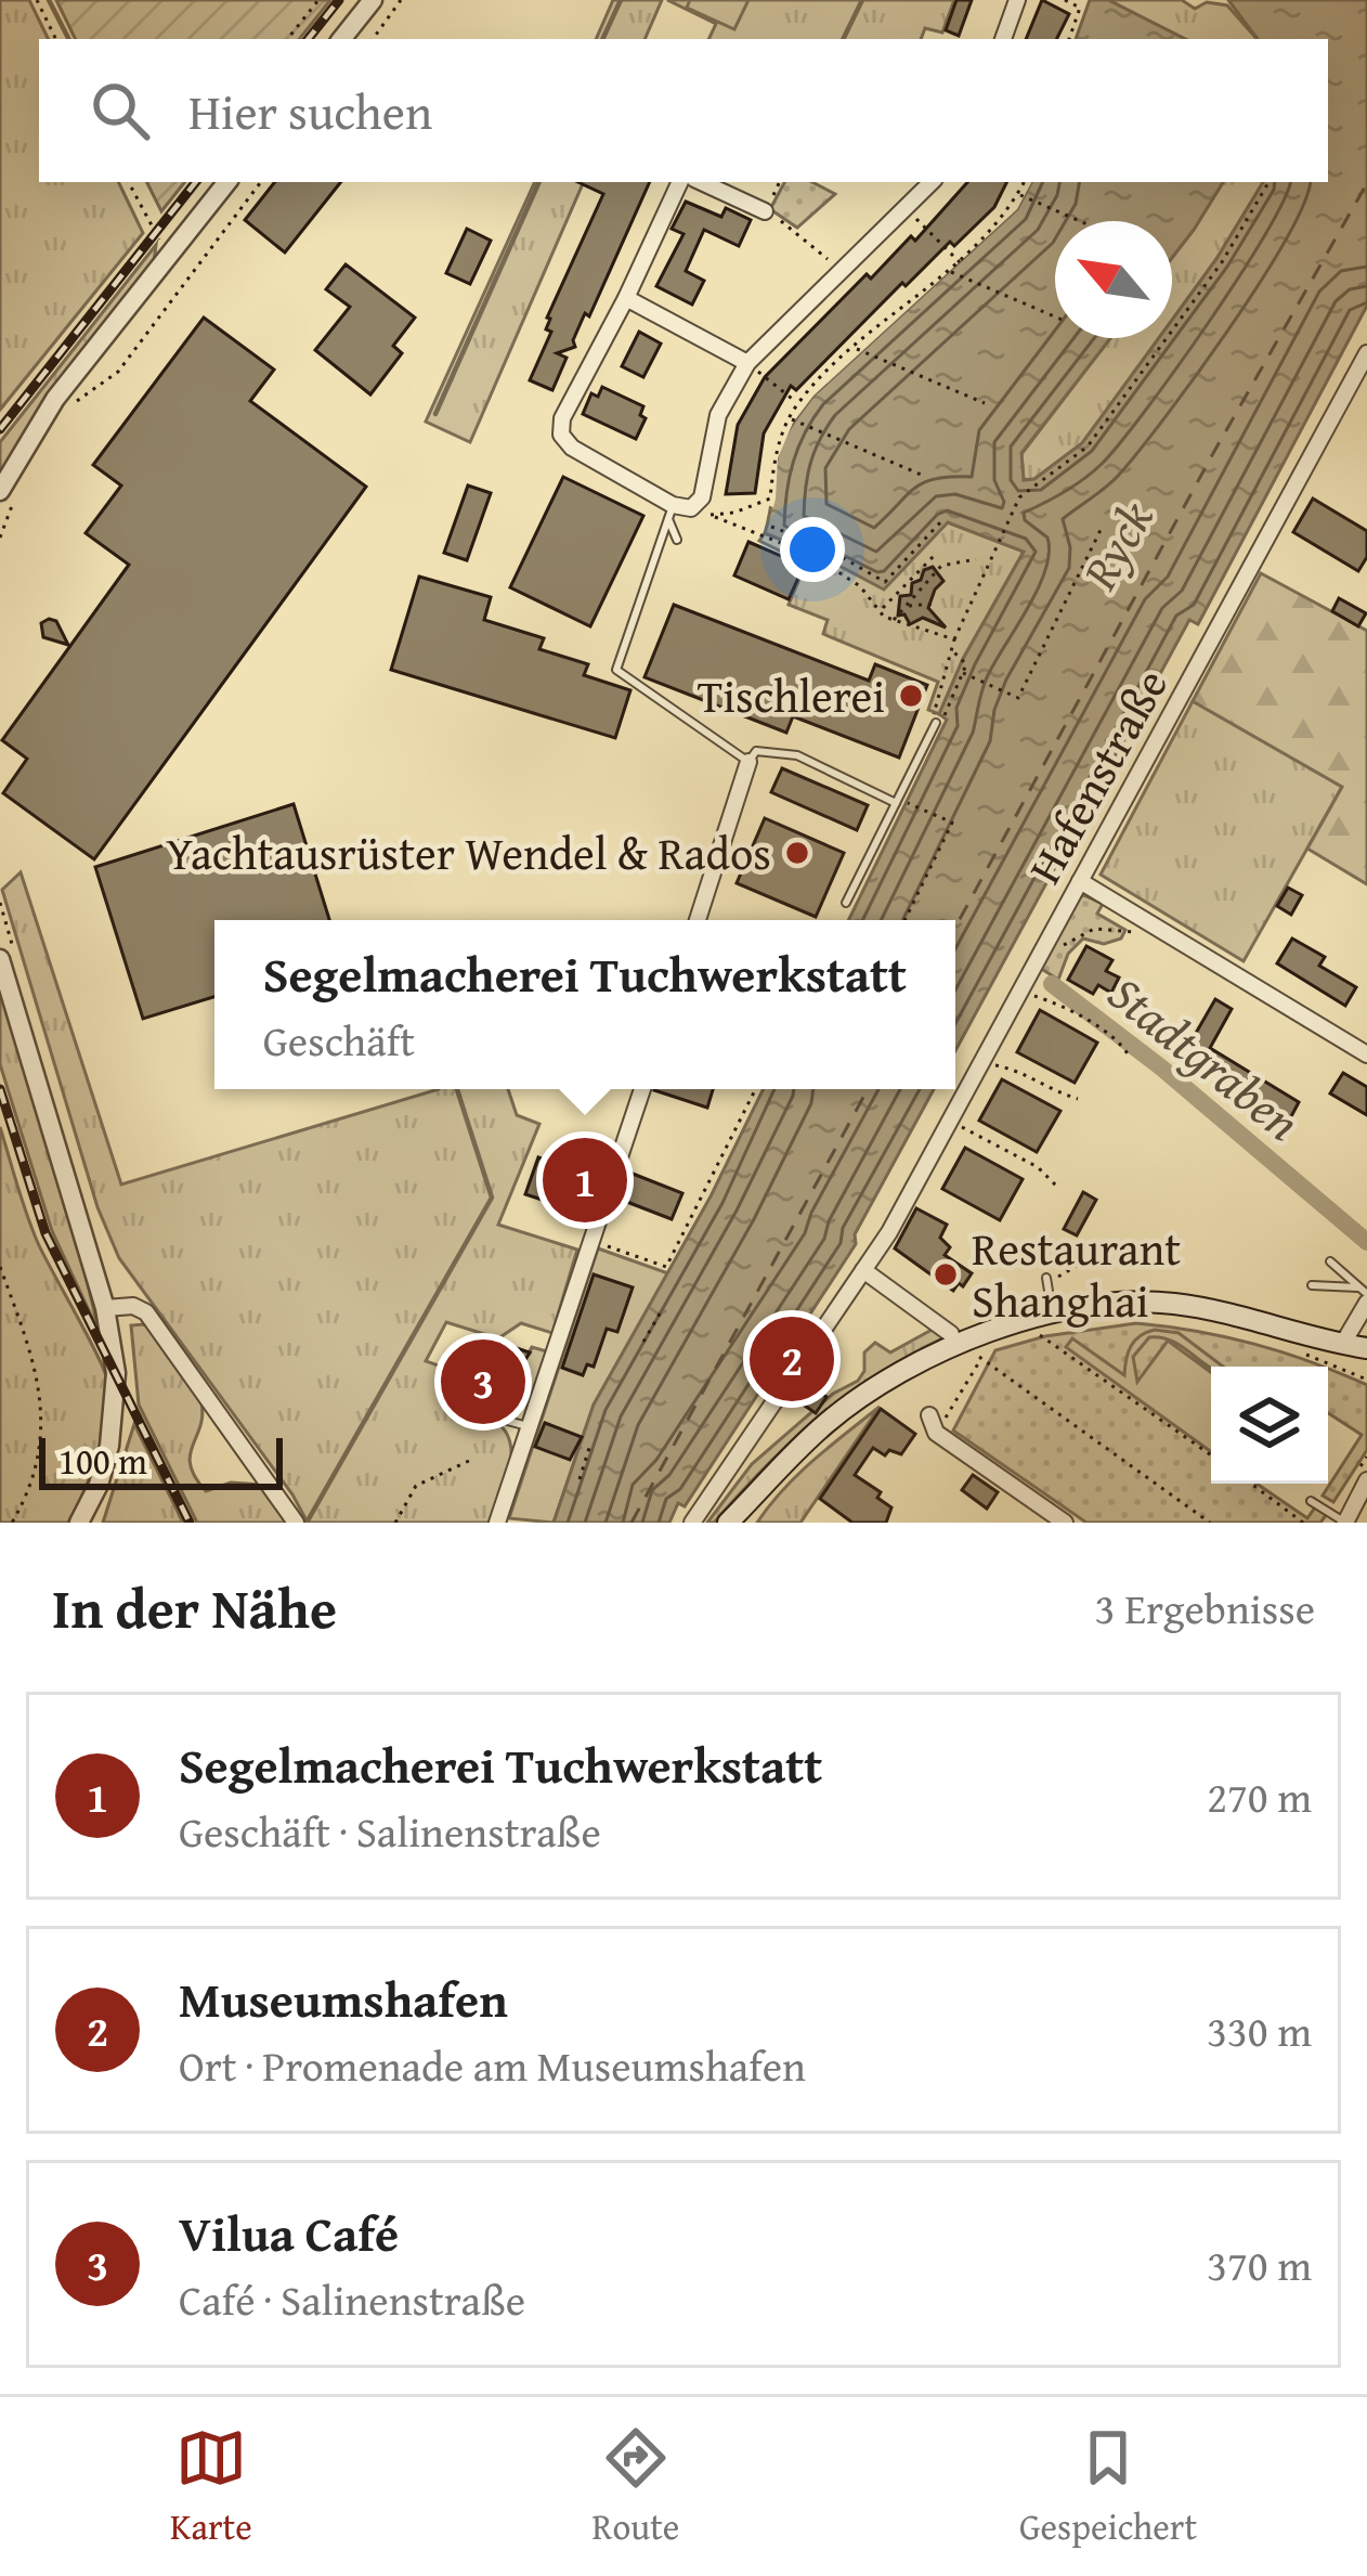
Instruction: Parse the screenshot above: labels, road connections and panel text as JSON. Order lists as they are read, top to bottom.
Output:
{
  "streets": {
    "street": ["Hafenstraße"]
  },
  "water": ["Ryck", "Stadtgraben"],
  "places": ["Tischlerei", "Yachtausrüster Wendel & Rados", "Restaurant Shanghai"],
  "scale_bar": "100 m",
  "north": "top left",
  "page": {
    "search": "Hier suchen",
    "popup": ["Segelmacherei Tuchwerkstatt", "Geschäft"],
    "pins": ["1", "2", "3"],
    "scale": "100 m",
    "heading": ["In der Nähe", "3 Ergebnisse"],
    "list": [
      {
        "mark": "1",
        "name": "Segelmacherei Tuchwerkstatt",
        "note": "Geschäft · Salinenstraße",
        "value": "270 m"
      },
      {
        "mark": "2",
        "name": "Museumshafen",
        "note": "Ort · Promenade am Museumshafen",
        "value": "330 m"
      },
      {
        "mark": "3",
        "name": "Vilua Café",
        "note": "Café · Salinenstraße",
        "value": "370 m"
      }
    ],
    "nav": ["Karte", "Route", "Gespeichert"]
  }
}
